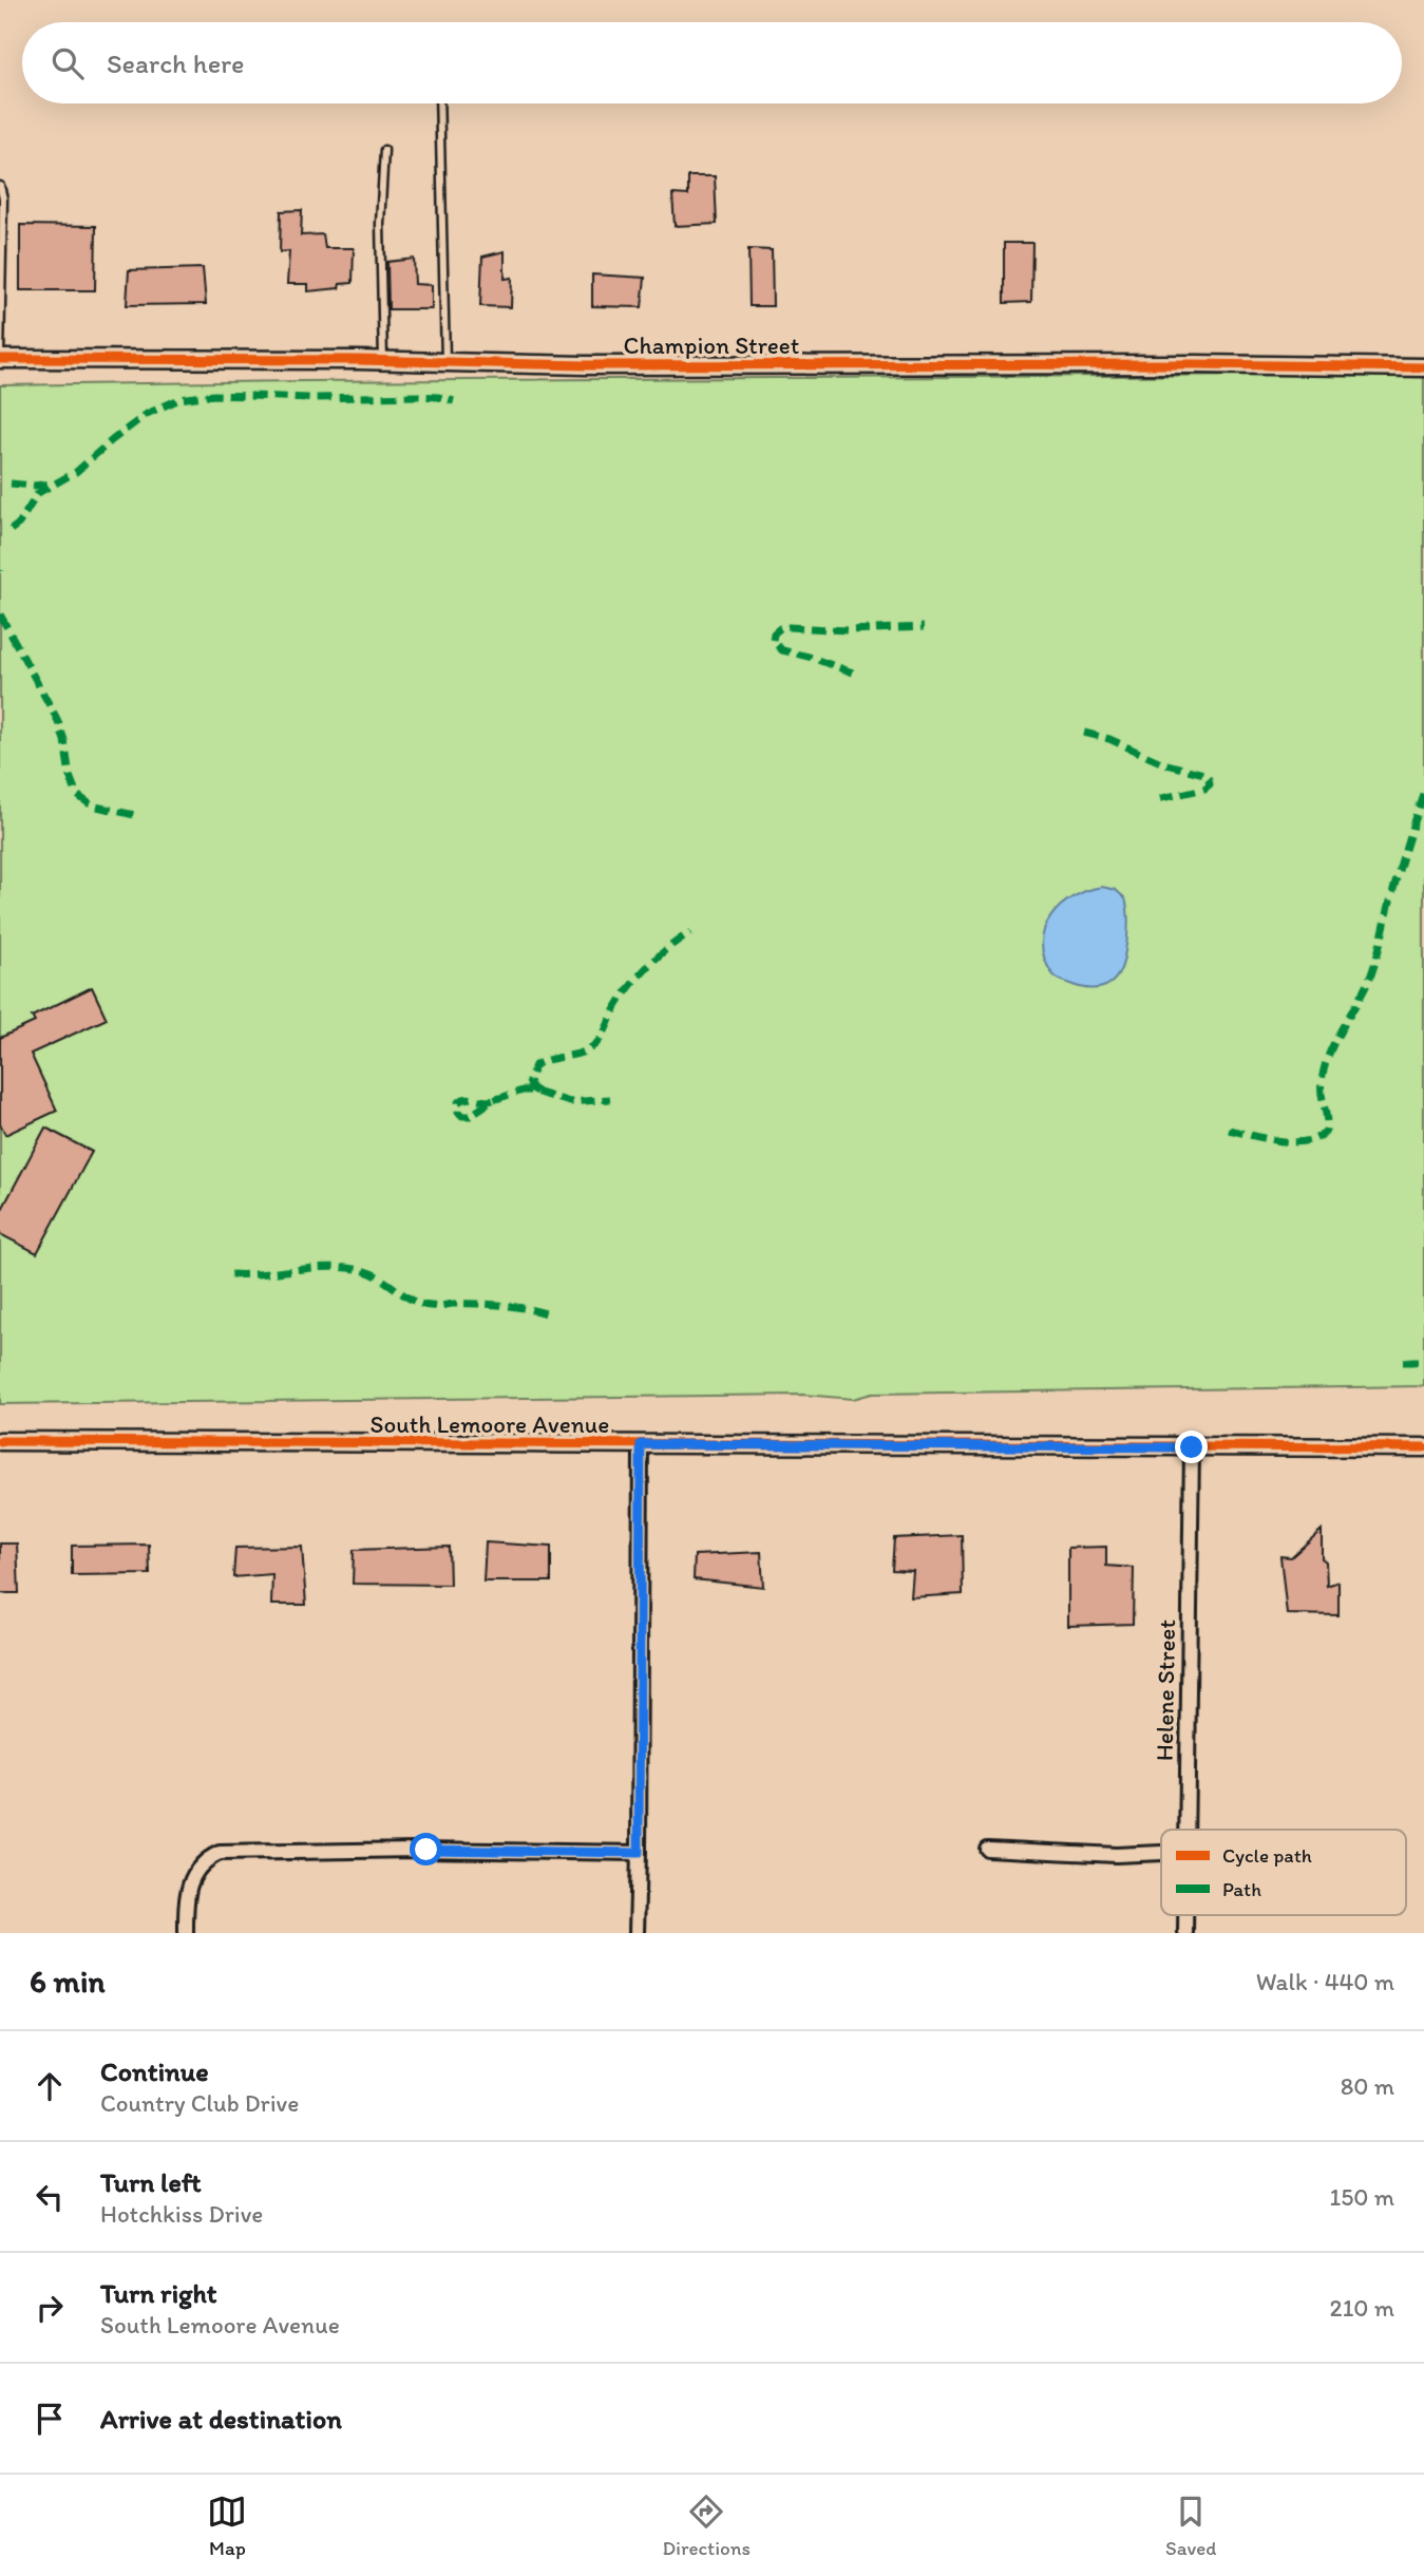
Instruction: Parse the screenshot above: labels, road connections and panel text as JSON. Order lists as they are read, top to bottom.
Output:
{
  "streets": {
    "street": ["Champion Street", "South Lemoore Avenue", "Helene Street"]
  },
  "crossings": [
    ["South Lemoore Avenue", "Helene Street"]
  ],
  "legend": ["Cycle path", "Path"],
  "page": {
    "search": "Search here",
    "heading": ["6 min", "Walk · 440 m"],
    "list": [
      ["Continue", "Country Club Drive", "80 m"],
      ["Turn left", "Hotchkiss Drive", "150 m"],
      ["Turn right", "South Lemoore Avenue", "210 m"],
      "Arrive at destination"
    ],
    "nav": ["Map", "Directions", "Saved"]
  }
}
